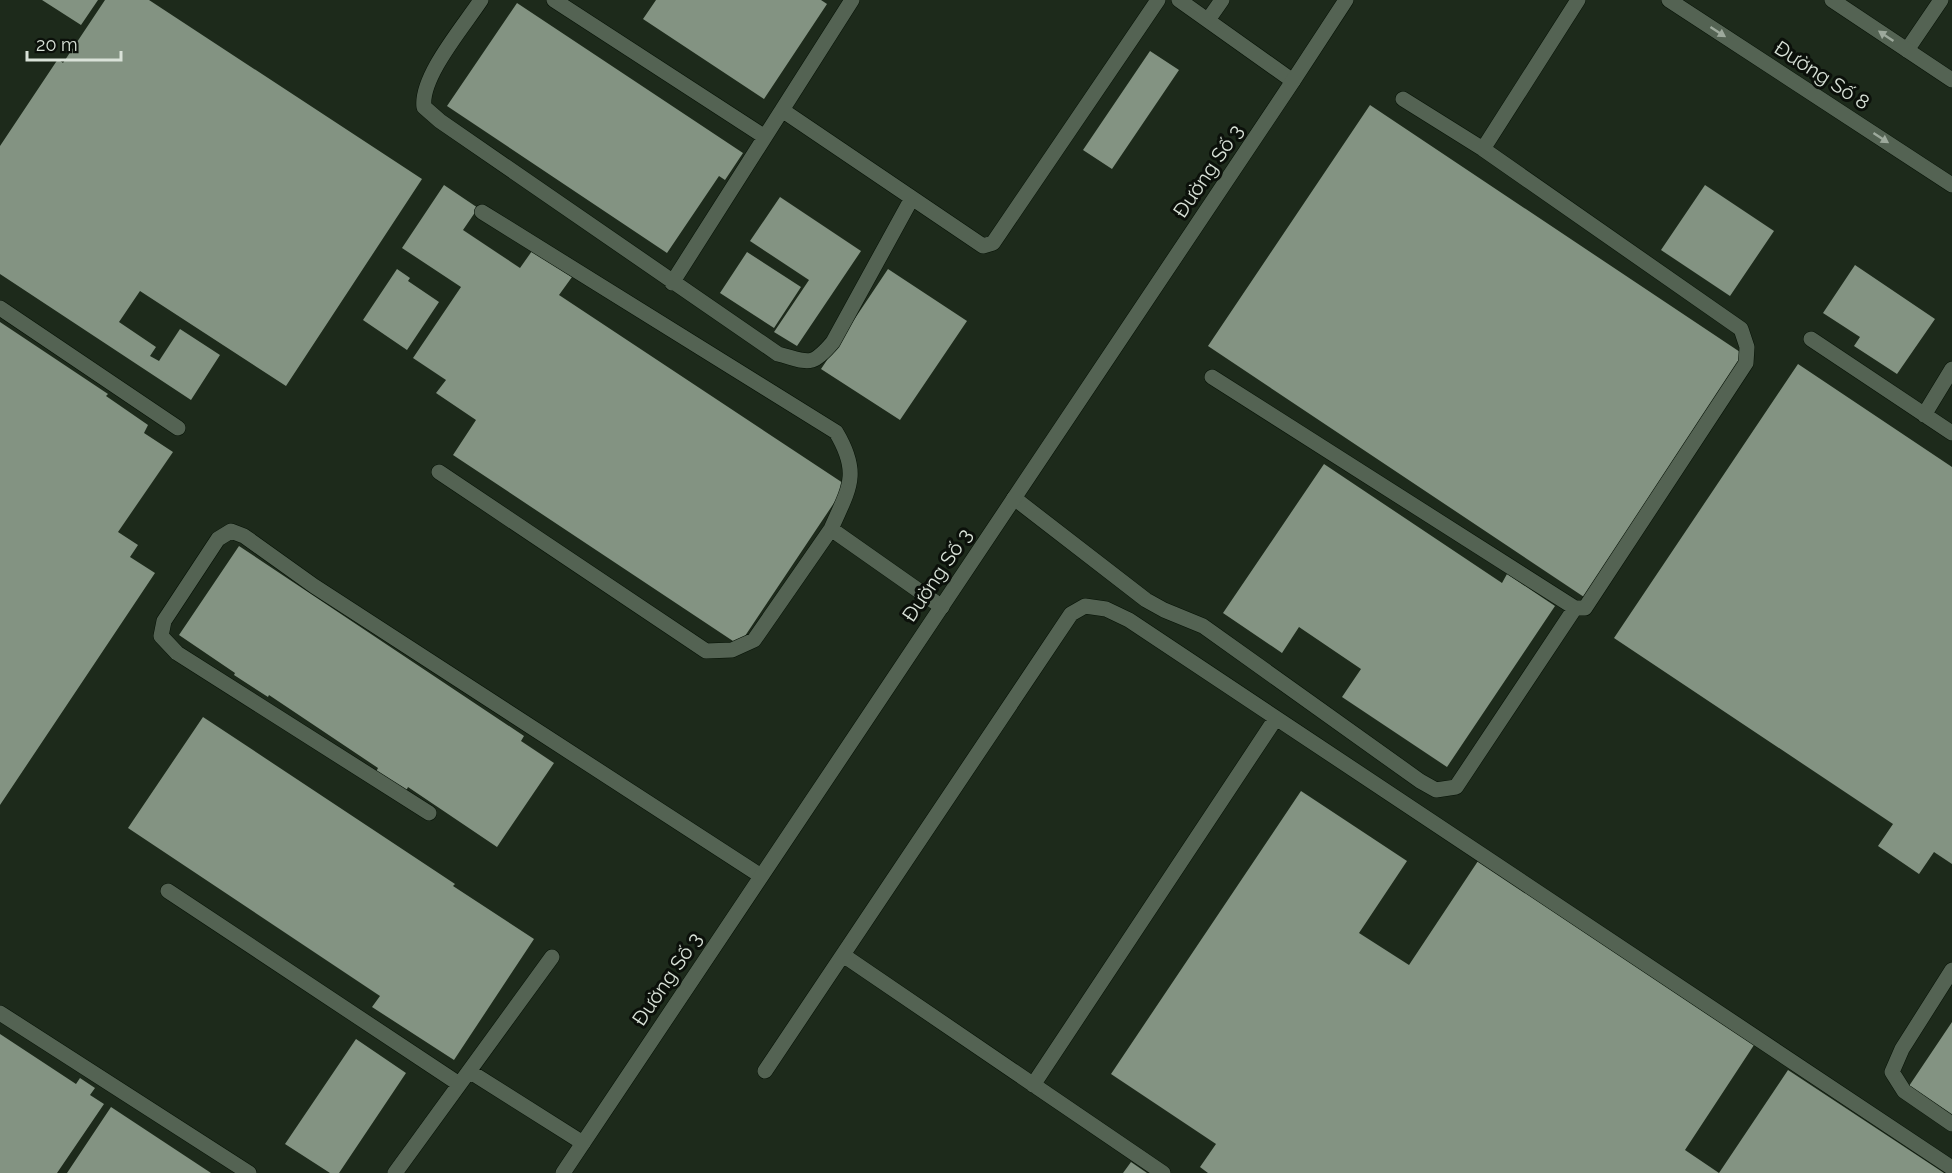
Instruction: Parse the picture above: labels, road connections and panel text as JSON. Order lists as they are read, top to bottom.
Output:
{
  "streets": {
    "street": ["Đường Số 8", "Đường Số 3"]
  },
  "scale_bar": "20 m"
}
